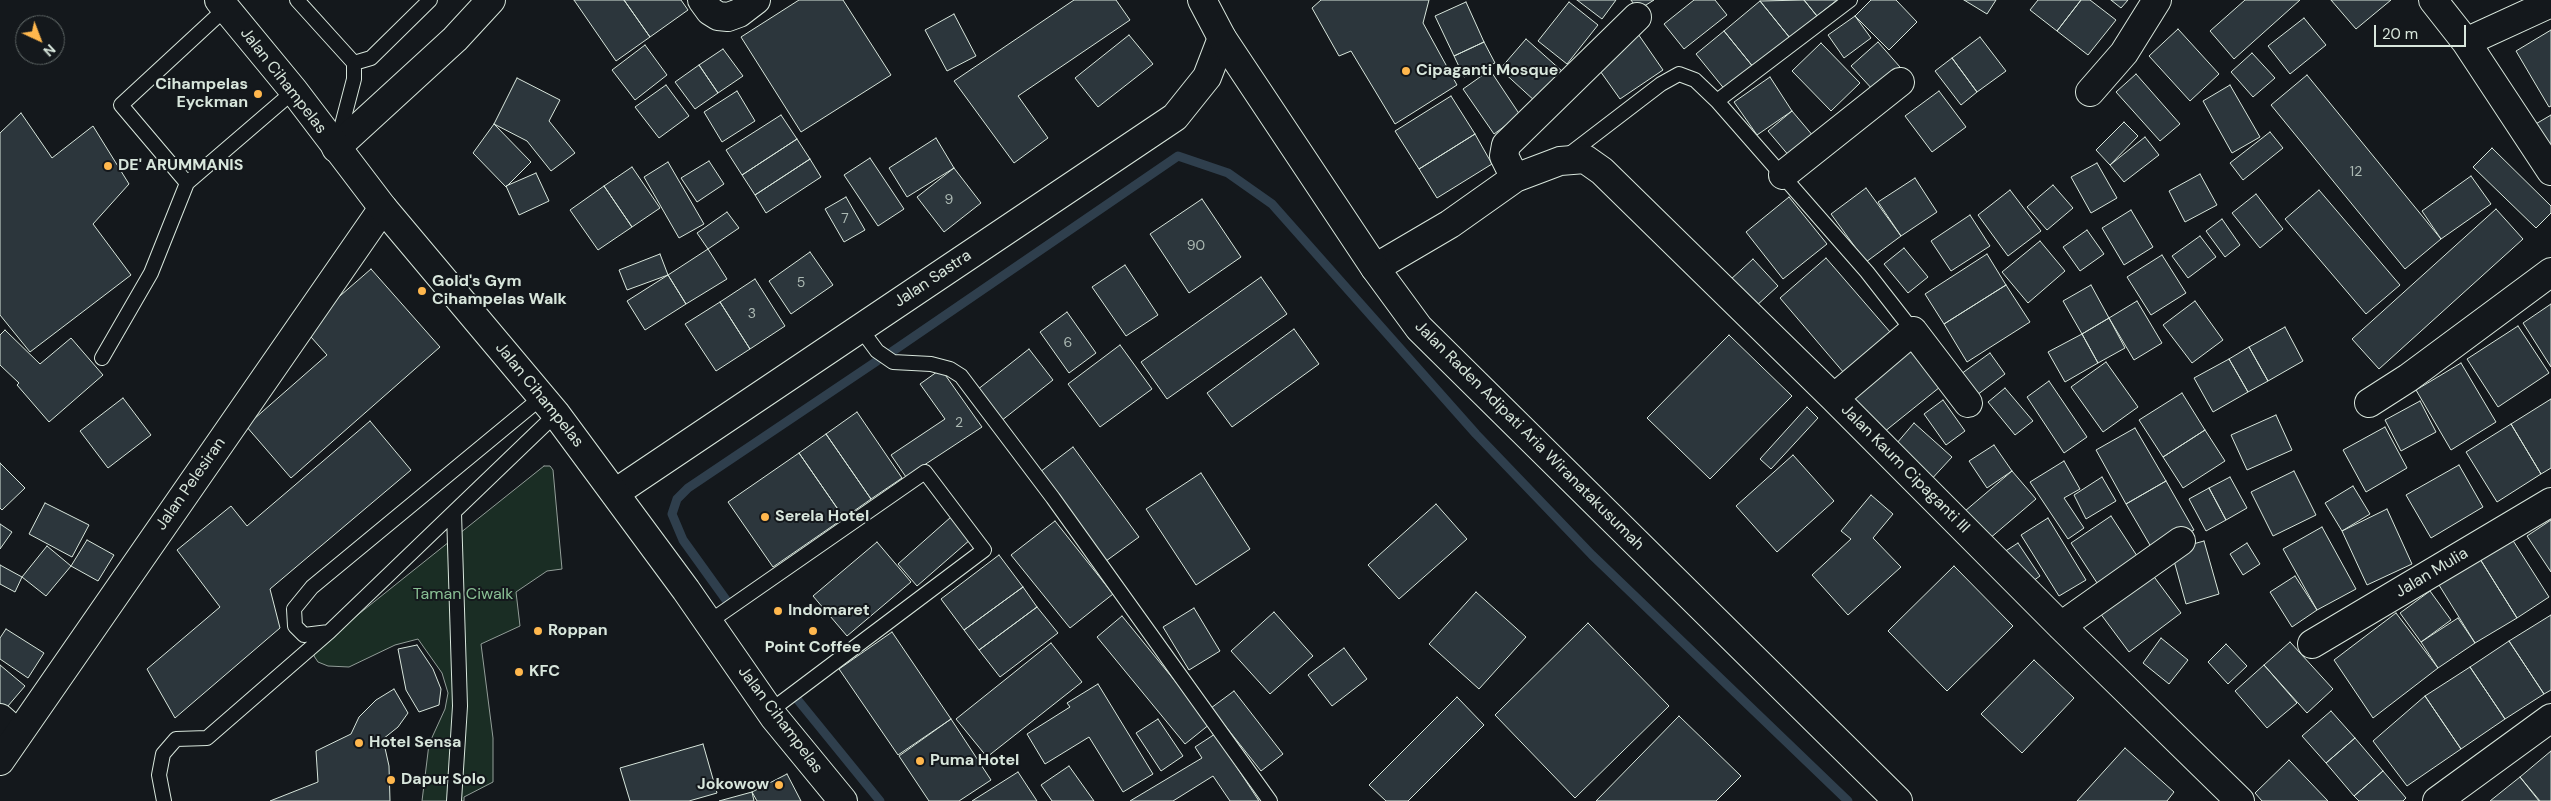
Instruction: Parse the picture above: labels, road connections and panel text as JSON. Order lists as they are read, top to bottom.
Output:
{
  "streets": {
    "street": [
      "Jalan Cihampelas",
      "Jalan Sastra",
      "Jalan Raden Adipati Aria Wiranatakusumah",
      "Jalan Kaum Cipaganti III",
      "Jalan Pelesiran",
      "Jalan Mulia"
    ]
  },
  "crossings": [
    ["Jalan Cihampelas", "Jalan Sastra"],
    ["Jalan Cihampelas", "Jalan Pelesiran"],
    ["Jalan Sastra", "Jalan Raden Adipati Aria Wiranatakusumah"],
    ["Jalan Raden Adipati Aria Wiranatakusumah", "Jalan Kaum Cipaganti III"]
  ],
  "parks": ["Taman Ciwalk"],
  "places": [
    "Cipaganti Mosque",
    "Cihampelas Eyckman",
    "DE' ARUMMANIS",
    "Gold's Gym Cihampelas Walk",
    "Serela Hotel",
    "Indomaret",
    "Roppan",
    "Point Coffee",
    "KFC",
    "Hotel Sensa",
    "Puma Hotel",
    "Dapur Solo",
    "Jokowow"
  ],
  "house_numbers": [
    "12",
    "9",
    "7",
    "90",
    "5",
    "3",
    "6",
    "2"
  ],
  "scale_bar": "20 m",
  "north": "bottom right"
}
